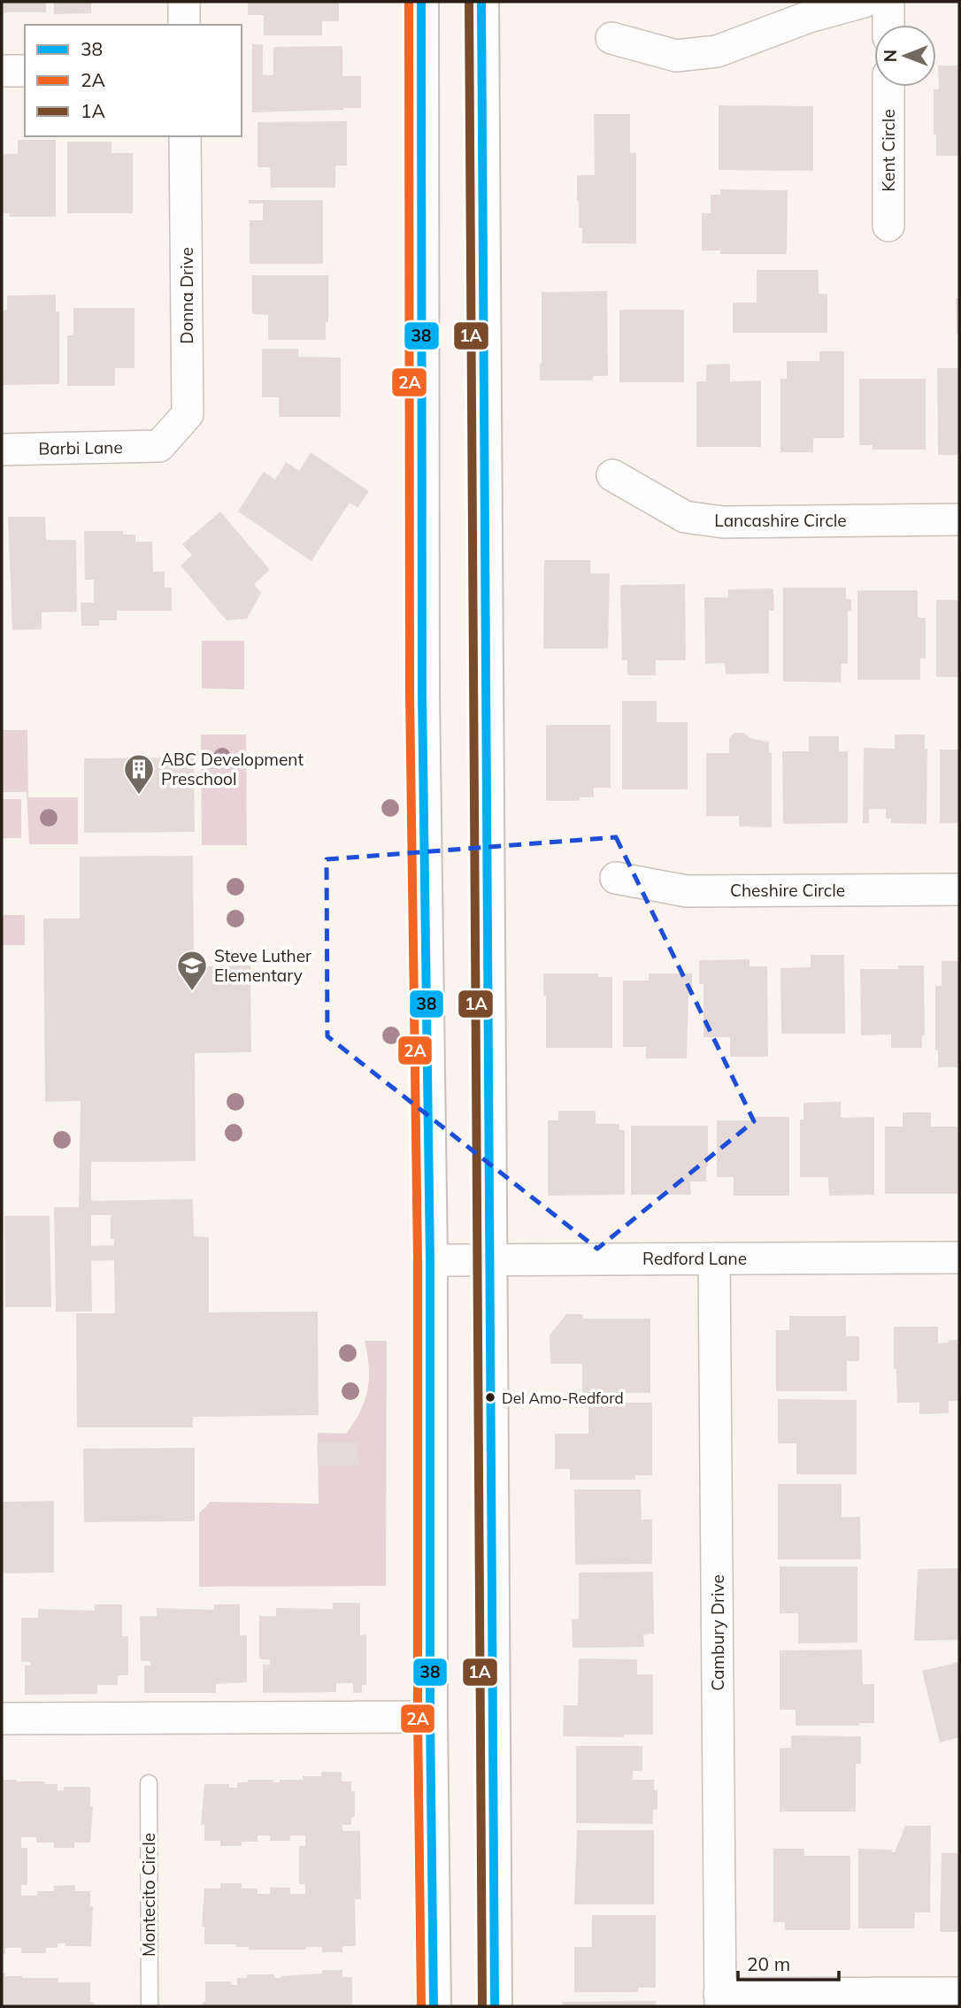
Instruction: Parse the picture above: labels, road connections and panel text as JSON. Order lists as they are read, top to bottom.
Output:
{
  "streets": {
    "street": [
      "Kent Circle",
      "Donna Drive",
      "Barbi Lane",
      "Lancashire Circle",
      "Cheshire Circle",
      "Redford Lane",
      "Cambury Drive"
    ],
    "lane": ["Montecito Circle"]
  },
  "crossings": [
    ["Donna Drive", "Barbi Lane"],
    ["Redford Lane", "Cambury Drive"]
  ],
  "places": {
    "building": ["ABC Development Preschool"],
    "school or university": ["Steve Luther Elementary"],
    "other": ["Del Amo-Redford"]
  },
  "lines": ["transit line 38", "transit line 2A", "transit line 1A"],
  "legend": ["38", "2A", "1A"],
  "scale_bar": "20 m",
  "north": "left"
}
